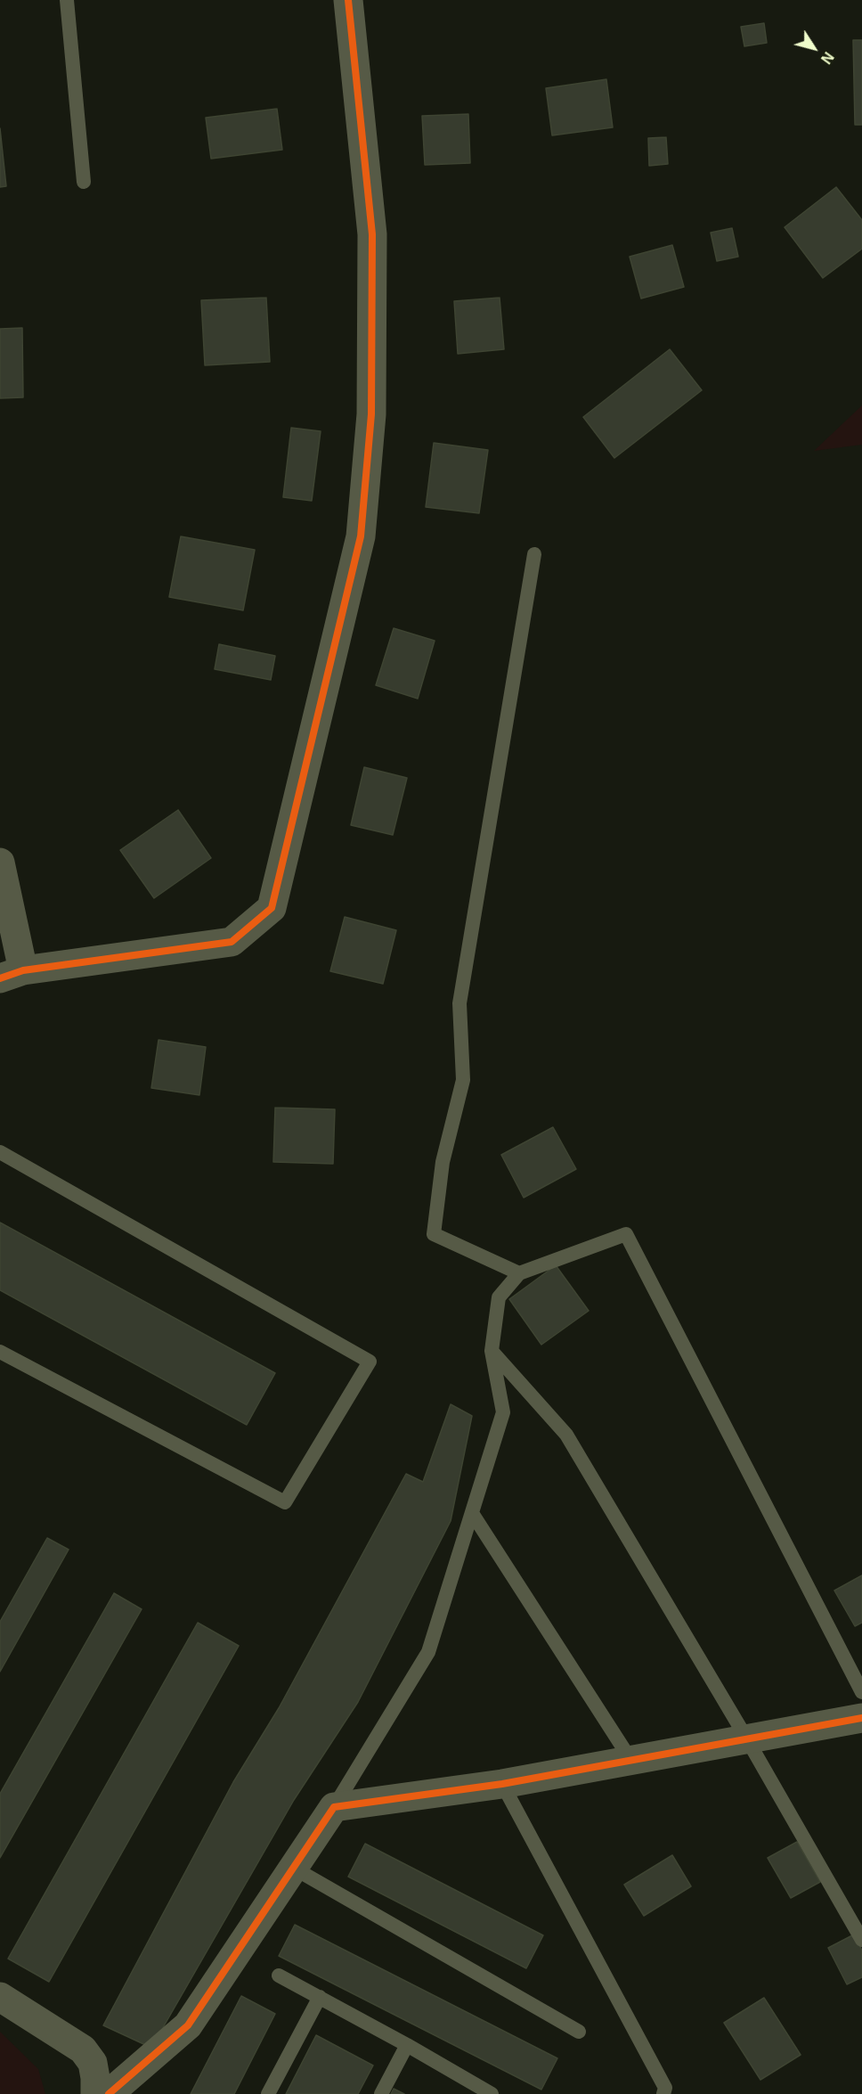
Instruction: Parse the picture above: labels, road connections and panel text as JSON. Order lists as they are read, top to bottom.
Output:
{
  "north": "bottom right"
}
